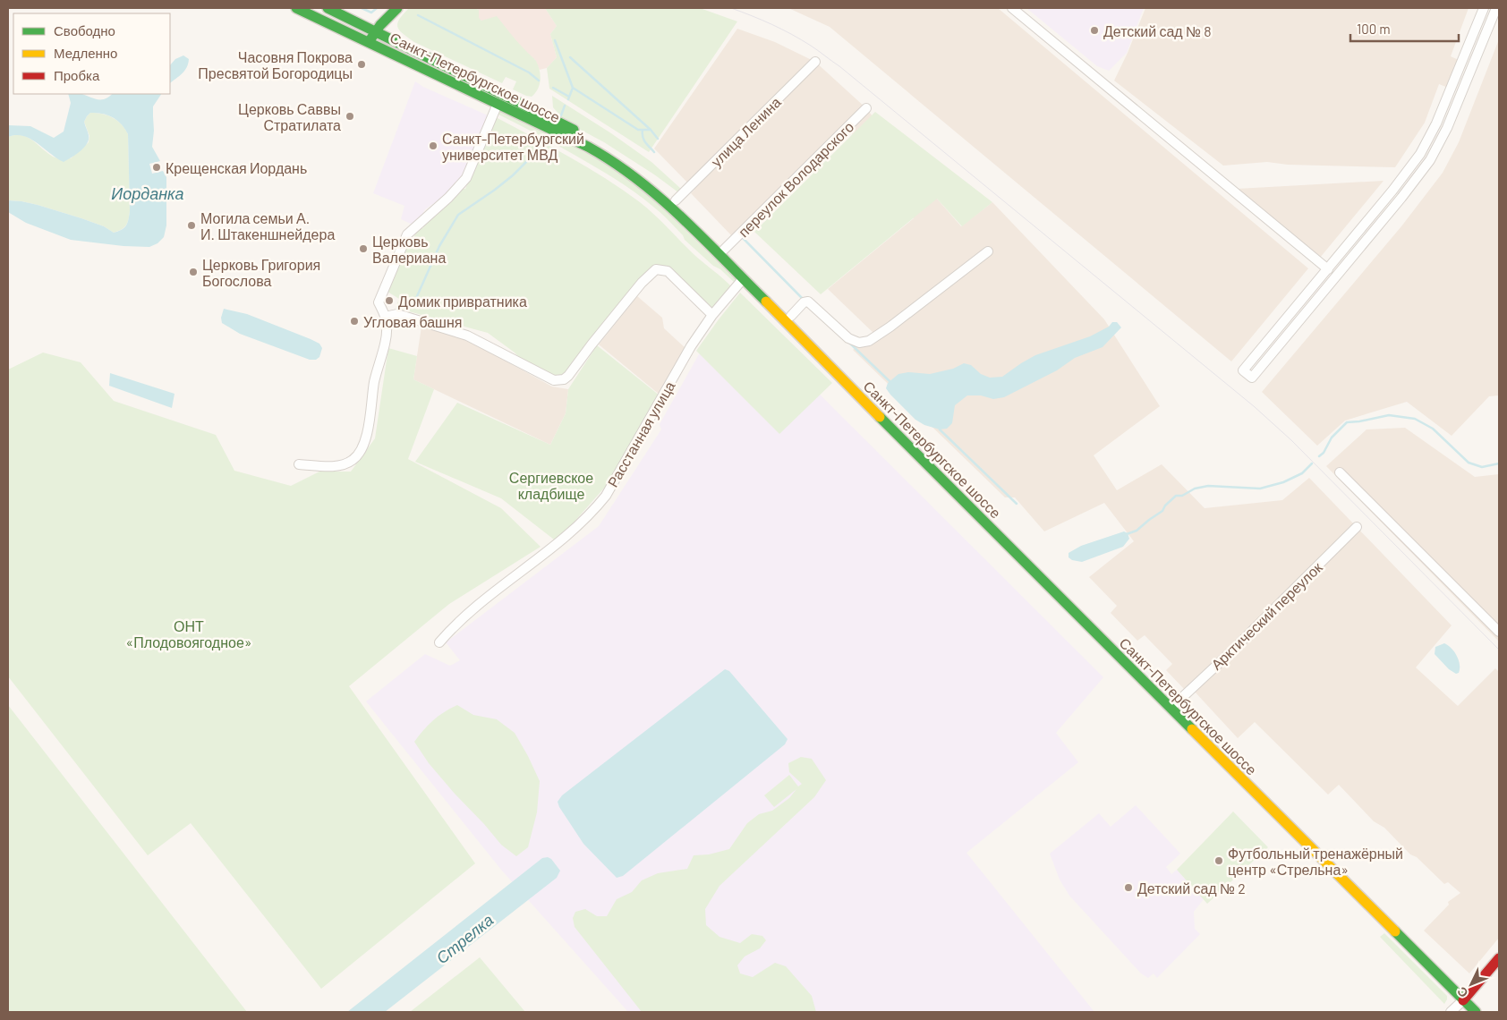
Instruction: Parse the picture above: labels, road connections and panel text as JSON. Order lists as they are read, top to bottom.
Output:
{
  "streets": {
    "main road": ["Санкт-Петербургское шоссе"],
    "street": [
      "улица Ленина",
      "переулок Володарского",
      "Расстанная улица",
      "Арктический переулок"
    ]
  },
  "crossings": [
    ["Санкт-Петербургское шоссе", "улица Ленина"],
    ["Санкт-Петербургское шоссе", "переулок Володарского"],
    ["Санкт-Петербургское шоссе", "Расстанная улица"],
    ["Санкт-Петербургское шоссе", "Арктический переулок"]
  ],
  "water": ["Иорданка", "Стрелка"],
  "parks": ["Сергиевское кладбище", "ОНТ «Плодовоягодное»"],
  "places": [
    "Детский сад № 8",
    "Часовня Покрова Пресвятой Богородицы",
    "Церковь Саввы Стратилата",
    "Санкт-Петербургский университет МВД",
    "Крещенская Иордань",
    "Могила семьи А. И. Штакеншнейдера",
    "Церковь Валериана",
    "Церковь Григория Богослова",
    "Домик привратника",
    "Угловая башня",
    "Футбольный тренажёрный центр «Стрельна»",
    "Детский сад № 2"
  ],
  "legend": ["Свободно", "Медленно", "Пробка"],
  "scale_bar": "100 m",
  "north": "bottom left"
}
